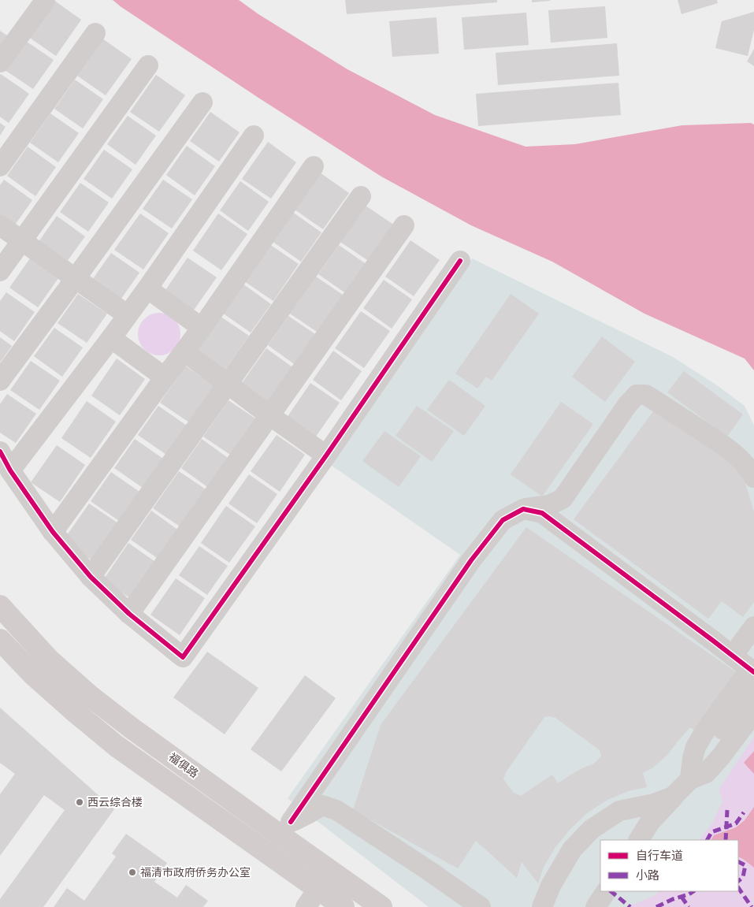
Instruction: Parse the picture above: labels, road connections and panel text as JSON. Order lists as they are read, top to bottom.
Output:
{
  "streets": {
    "main road": ["福俱路"]
  },
  "places": ["西云综合楼", "福清市政府侨务办公室"],
  "legend": ["自行车道", "小路"]
}
